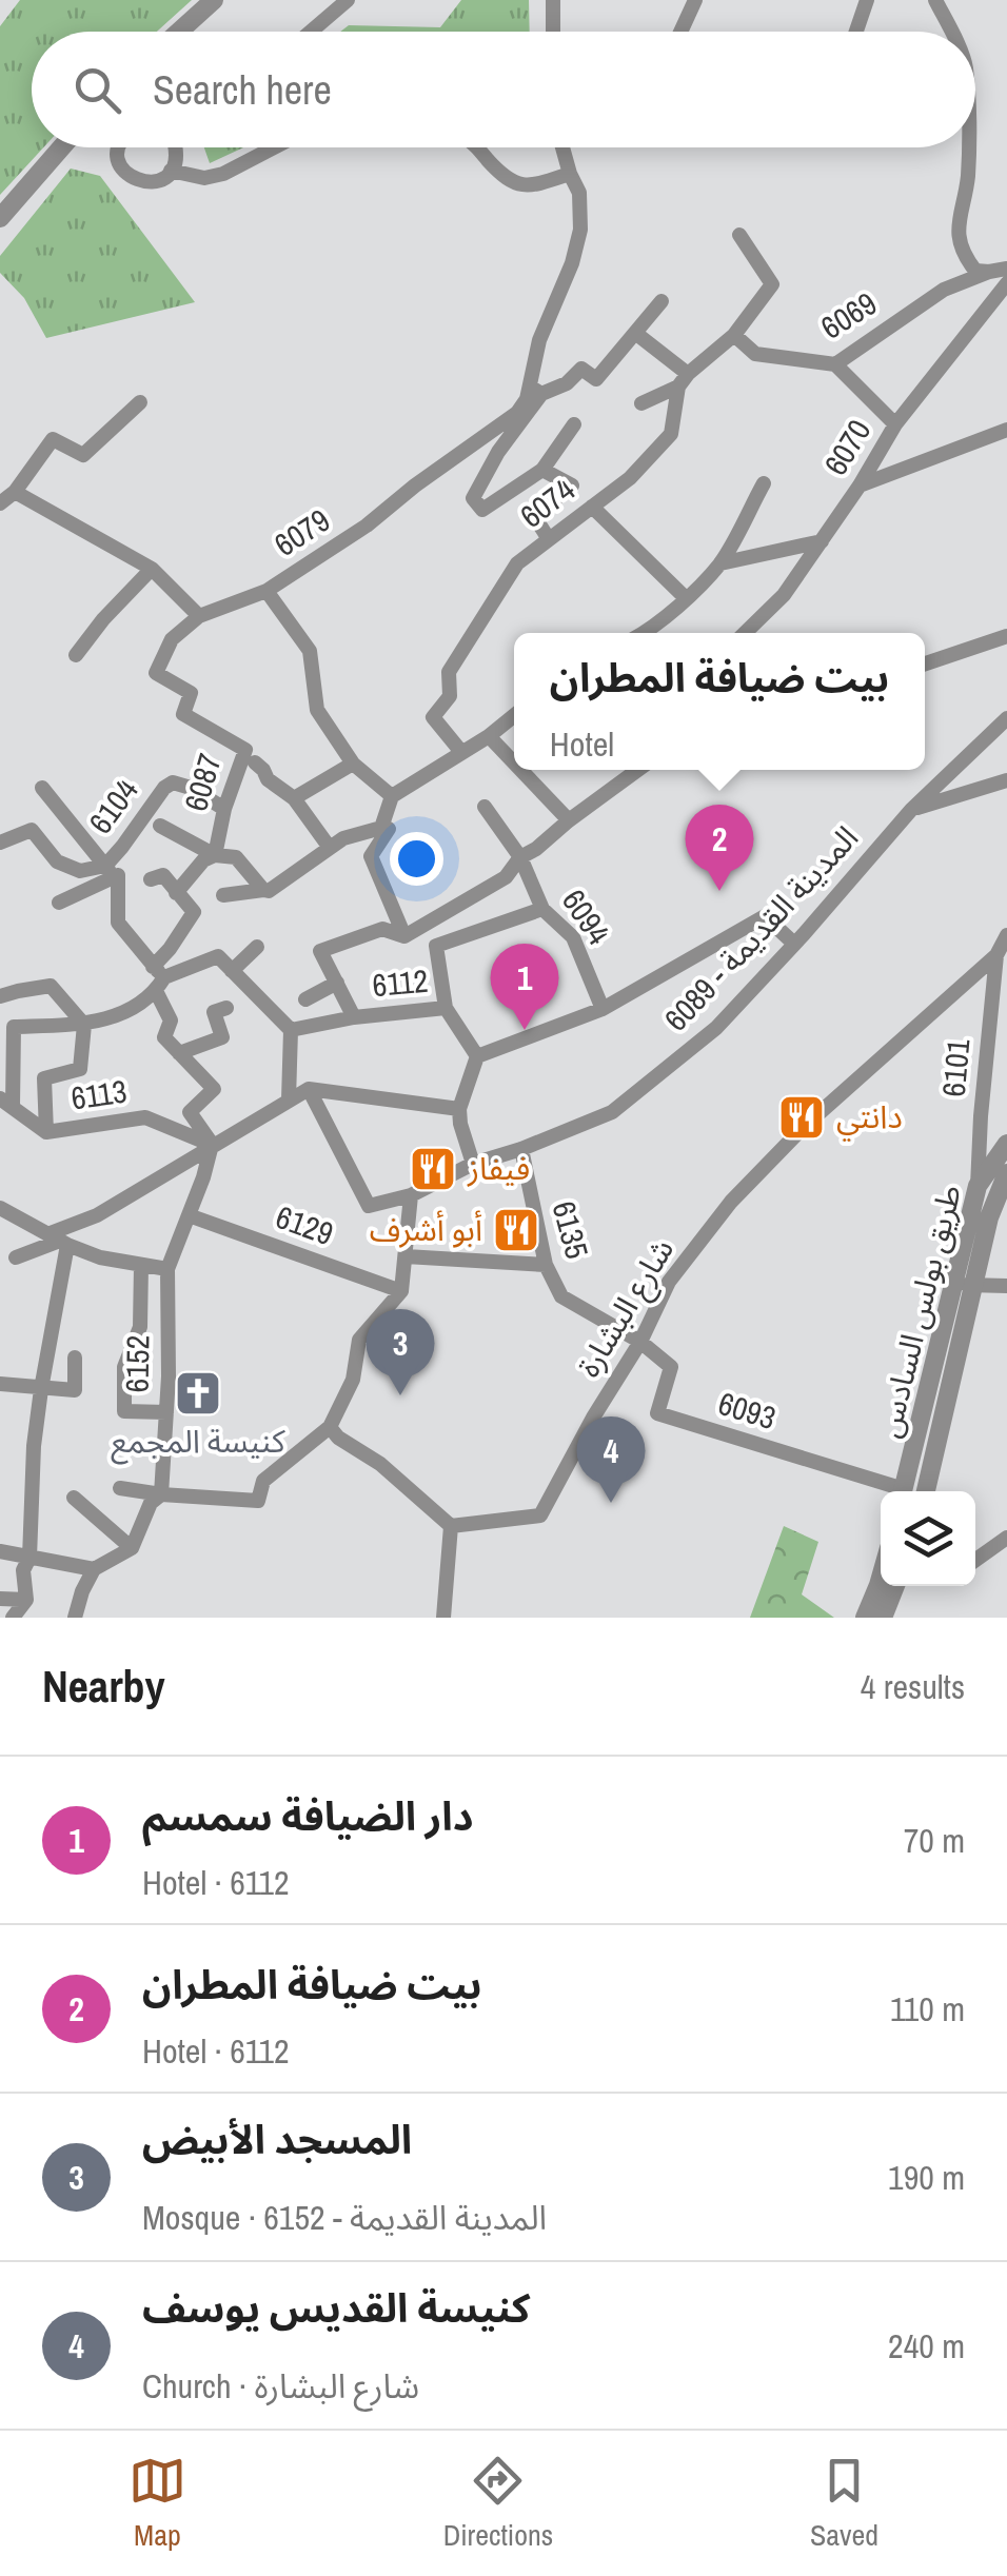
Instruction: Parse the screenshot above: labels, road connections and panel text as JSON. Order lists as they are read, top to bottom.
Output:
{
  "streets": {
    "street": [
      "6069",
      "6070",
      "6074",
      "6079",
      "6087",
      "6104",
      "6094",
      "المدينة القديمة - 6089",
      "6112",
      "6101",
      "6113",
      "6129",
      "6135",
      "شارع البشارة",
      "طريق بولس السادس",
      "6152",
      "6093"
    ]
  },
  "crossings": [
    ["6079", "6087"],
    ["6087", "6104"],
    ["المدينة القديمة - 6089", "6135"],
    ["6101", "شارع البشارة"],
    ["6101", "طريق بولس السادس"],
    ["6113", "6152"],
    ["6129", "6152"],
    ["6135", "شارع البشارة"],
    ["6135", "6093"],
    ["شارع البشارة", "6093"]
  ],
  "places": {
    "restaurant": ["دانتي", "فيفاز", "أبو أشرف"],
    "church": ["كنيسة المجمع"]
  },
  "page": {
    "search": "Search here",
    "popup": ["بيت ضيافة المطران", "Hotel"],
    "pins": [
      "2",
      "1",
      "3",
      "4"
    ],
    "heading": ["Nearby", "4 results"],
    "list": [
      {
        "mark": "1",
        "name": "دار الضيافة سمسم",
        "note": "Hotel · 6112",
        "value": "70 m"
      },
      {
        "mark": "2",
        "name": "بيت ضيافة المطران",
        "note": "Hotel · 6112",
        "value": "110 m"
      },
      {
        "mark": "3",
        "name": "المسجد الأبيض",
        "note": "Mosque · المدينة القديمة - 6152",
        "value": "190 m"
      },
      {
        "mark": "4",
        "name": "كنيسة القديس يوسف",
        "note": "Church · شارع البشارة",
        "value": "240 m"
      }
    ],
    "nav": ["Map", "Directions", "Saved"]
  }
}
